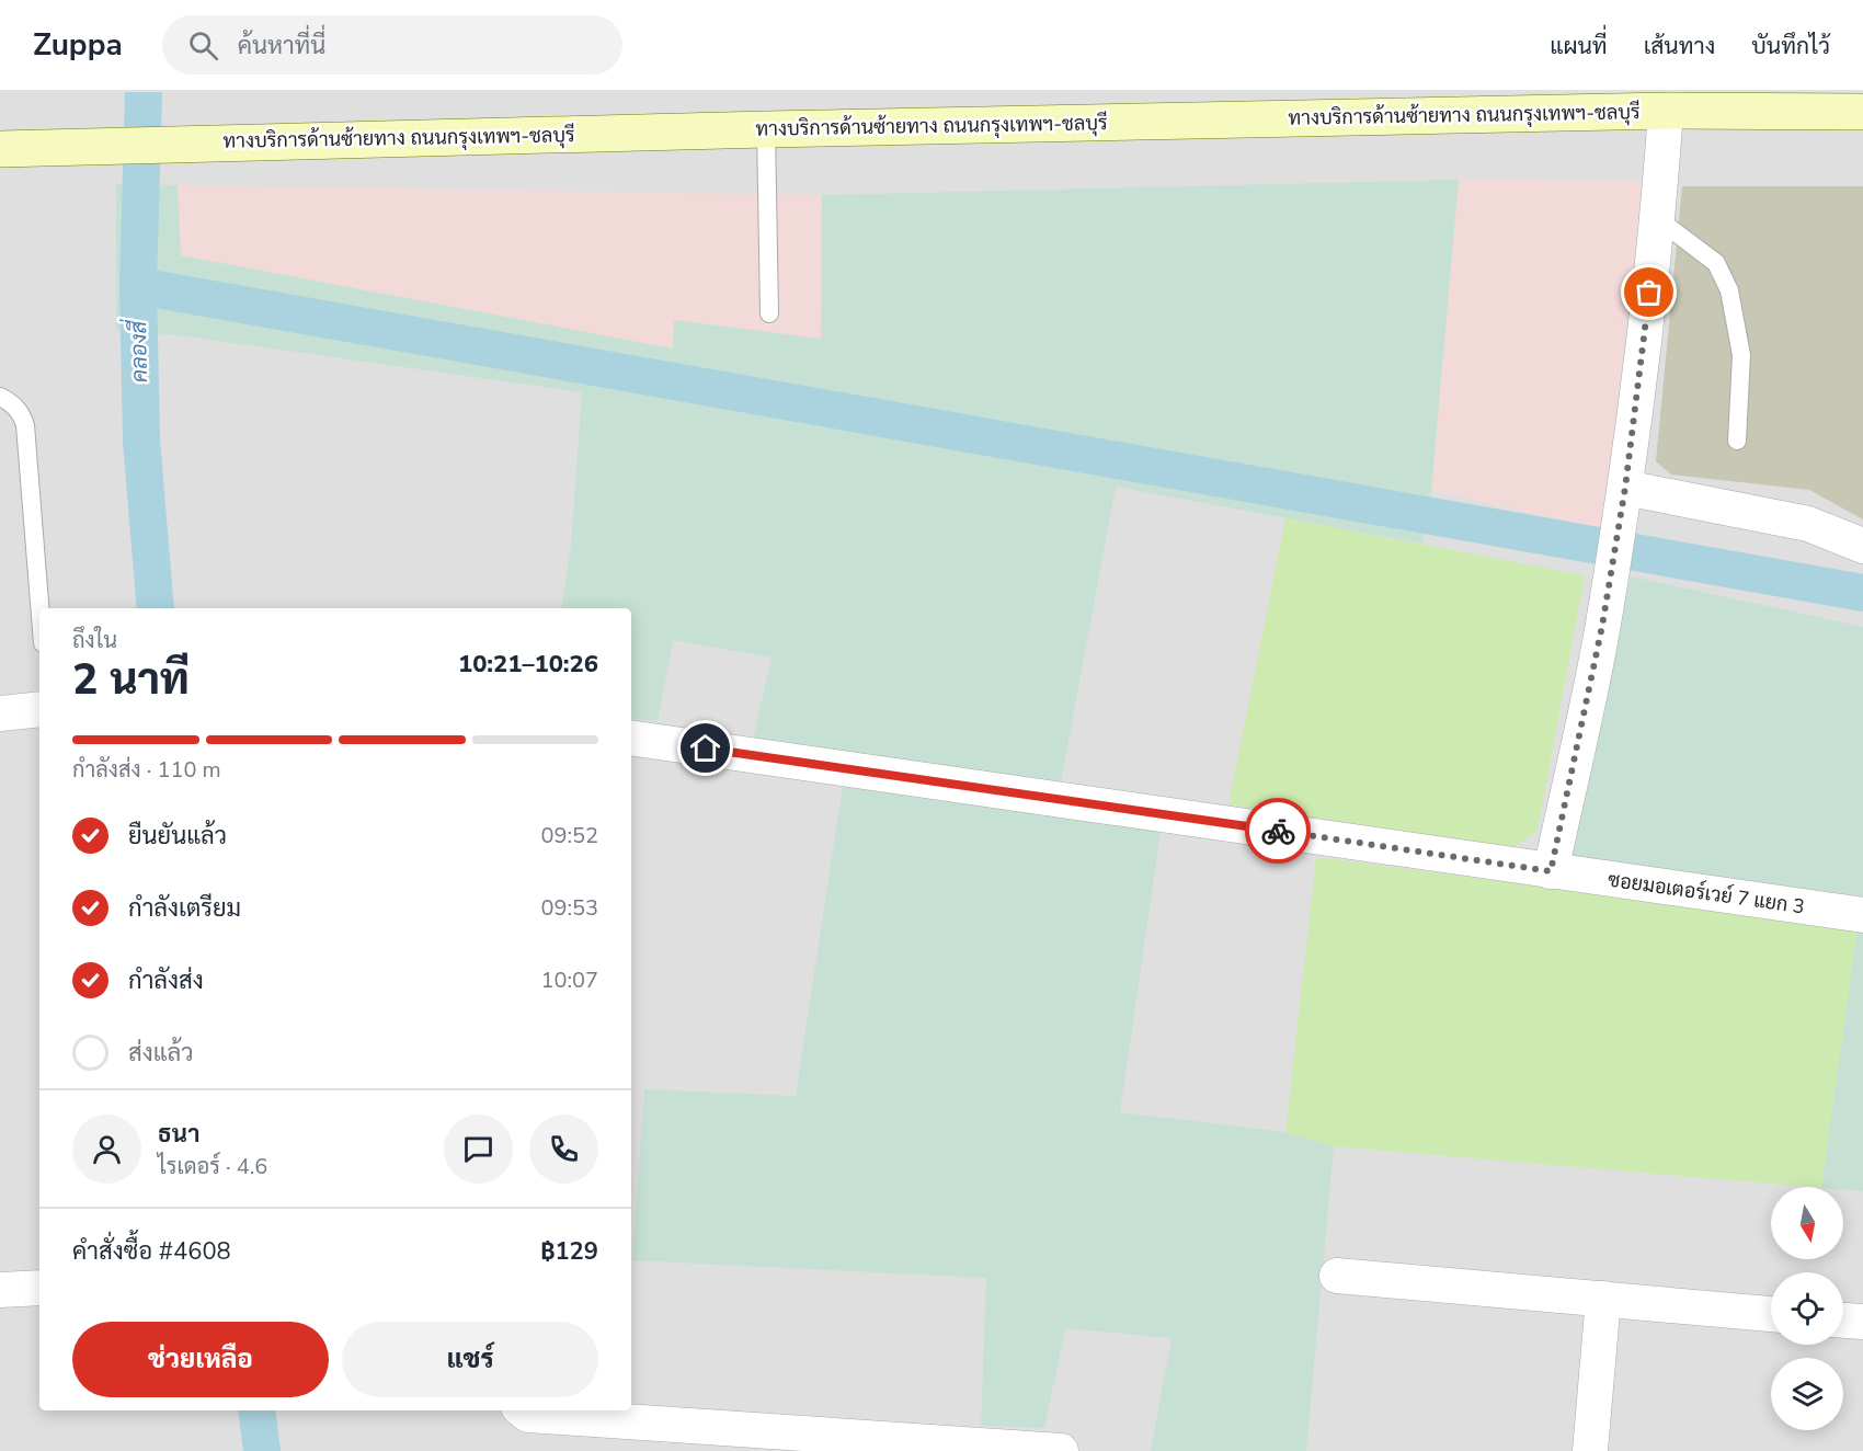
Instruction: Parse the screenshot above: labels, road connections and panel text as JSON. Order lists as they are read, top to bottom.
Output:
{
  "streets": {
    "main road": ["ทางบริการด้านซ้ายทาง ถนนกรุงเทพฯ-ชลบุรี"],
    "street": ["ซอยมอเตอร์เวย์ 7 แยก 3"]
  },
  "water": ["คลองสี่"],
  "north": "bottom",
  "page": {
    "header": "Zuppa",
    "search": "ค้นหาที่นี่",
    "nav": ["แผนที่", "เส้นทาง", "บันทึกไว้"],
    "heading": ["2 นาที", "ถึงใน", "10:21–10:26"],
    "panel": [
      "ธนา",
      "ไรเดอร์ · 4.6",
      "คำสั่งซื้อ #4608",
      "฿129"
    ],
    "bar": "กำลังส่ง · 110 m",
    "list": [
      ["ยืนยันแล้ว", "09:52"],
      ["กำลังเตรียม", "09:53"],
      ["กำลังส่ง", "10:07"],
      "ส่งแล้ว"
    ],
    "buttons": ["ช่วยเหลือ", "แชร์"]
  }
}
